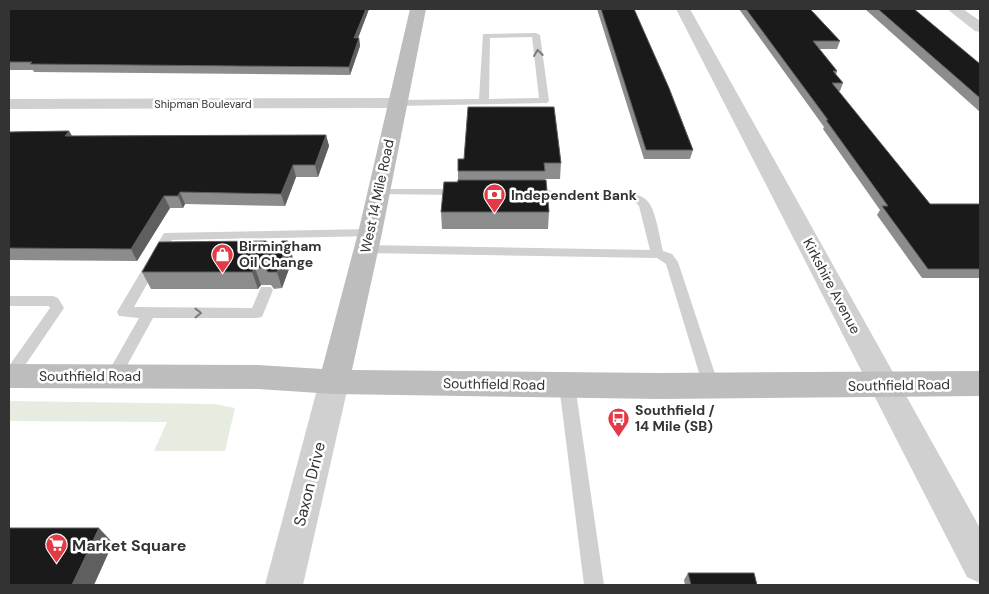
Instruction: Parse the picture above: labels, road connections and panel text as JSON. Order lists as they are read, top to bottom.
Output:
{
  "streets": {
    "main road": ["West 14 Mile Road", "Southfield Road"],
    "street": ["Shipman Boulevard", "Kirkshire Avenue", "Saxon Drive"]
  },
  "crossings": [
    ["Shipman Boulevard", "West 14 Mile Road"],
    ["West 14 Mile Road", "Southfield Road"],
    ["West 14 Mile Road", "Saxon Drive"],
    ["Kirkshire Avenue", "Southfield Road"],
    ["Southfield Road", "Saxon Drive"]
  ],
  "places": {
    "bank": ["Independent Bank"],
    "shop": ["Birmingham Oil Change"],
    "bus stop": ["Southfield / 14 Mile (SB)"],
    "supermarket": ["Market Square"]
  }
}
